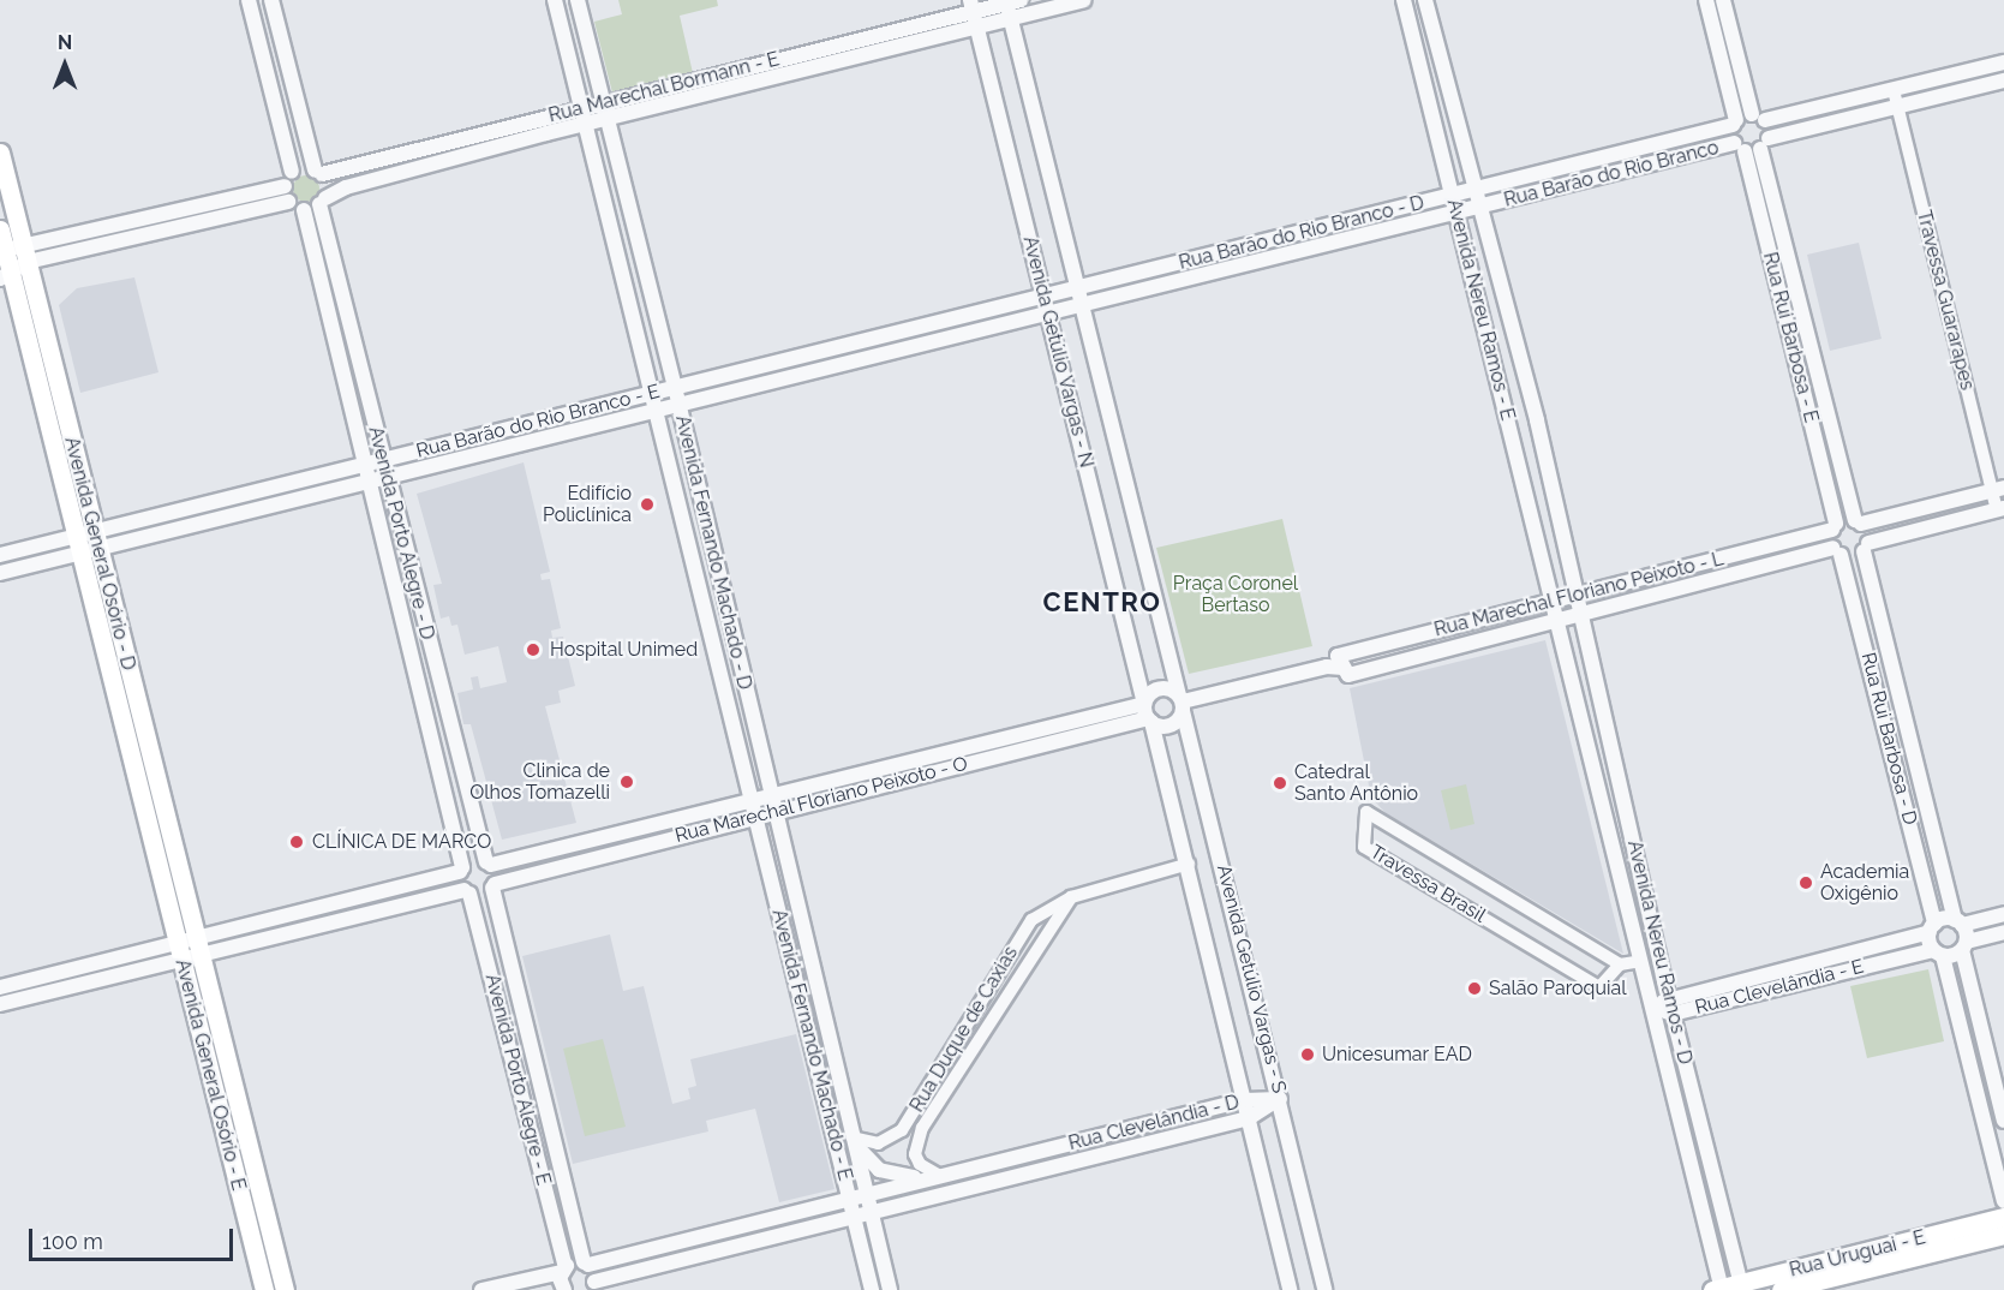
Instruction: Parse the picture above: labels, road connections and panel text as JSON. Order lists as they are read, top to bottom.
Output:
{
  "streets": {
    "main road": ["Avenida General Osório - D", "Avenida General Osório - E", "Rua Uruguai - E"],
    "street": [
      "Rua Marechal Bormann - E",
      "Rua Barão do Rio Branco",
      "Rua Barão do Rio Branco - D",
      "Travessa Guararapes",
      "Avenida Nereu Ramos - E",
      "Rua Rui Barbosa - E",
      "Avenida Getúlio Vargas - N",
      "Rua Barão do Rio Branco - E",
      "Avenida Porto Alegre - D",
      "Avenida Fernando Machado - D",
      "Rua Marechal Floriano Peixoto - L",
      "Rua Rui Barbosa - D",
      "Rua Marechal Floriano Peixoto - O",
      "Travessa Brasil",
      "Avenida Nereu Ramos - D",
      "Avenida Getúlio Vargas - S",
      "Rua Clevelândia - E",
      "Rua Duque de Caxias",
      "Avenida Fernando Machado - E",
      "Avenida Porto Alegre - E",
      "Rua Clevelândia - D"
    ]
  },
  "crossings": [
    ["Rua Marechal Bormann - E", "Avenida Getúlio Vargas - N"],
    ["Rua Marechal Bormann - E", "Avenida Porto Alegre - D"],
    ["Rua Marechal Bormann - E", "Avenida Fernando Machado - D"],
    ["Rua Barão do Rio Branco", "Rua Barão do Rio Branco - D"],
    ["Rua Barão do Rio Branco", "Avenida Nereu Ramos - E"],
    ["Rua Barão do Rio Branco", "Rua Rui Barbosa - E"],
    ["Rua Barão do Rio Branco - D", "Avenida Nereu Ramos - E"],
    ["Rua Barão do Rio Branco - D", "Avenida Getúlio Vargas - N"],
    ["Rua Barão do Rio Branco - D", "Rua Barão do Rio Branco - E"],
    ["Avenida Nereu Ramos - E", "Rua Marechal Floriano Peixoto - L"],
    ["Avenida Nereu Ramos - E", "Avenida Nereu Ramos - D"],
    ["Rua Rui Barbosa - E", "Rua Marechal Floriano Peixoto - L"],
    ["Rua Rui Barbosa - E", "Rua Rui Barbosa - D"],
    ["Avenida Getúlio Vargas - N", "Rua Barão do Rio Branco - E"],
    ["Avenida Getúlio Vargas - N", "Rua Marechal Floriano Peixoto - L"],
    ["Avenida Getúlio Vargas - N", "Rua Marechal Floriano Peixoto - O"],
    ["Avenida Getúlio Vargas - N", "Avenida Getúlio Vargas - S"],
    ["Rua Barão do Rio Branco - E", "Avenida Porto Alegre - D"],
    ["Rua Barão do Rio Branco - E", "Avenida Fernando Machado - D"],
    ["Rua Barão do Rio Branco - E", "Avenida General Osório - D"],
    ["Avenida Porto Alegre - D", "Rua Marechal Floriano Peixoto - O"],
    ["Avenida Porto Alegre - D", "Avenida Porto Alegre - E"],
    ["Avenida Fernando Machado - D", "Rua Marechal Floriano Peixoto - O"],
    ["Avenida Fernando Machado - D", "Avenida Fernando Machado - E"],
    ["Avenida General Osório - D", "Avenida General Osório - E"],
    ["Rua Marechal Floriano Peixoto - L", "Rua Rui Barbosa - D"],
    ["Rua Marechal Floriano Peixoto - L", "Avenida Nereu Ramos - D"],
    ["Rua Marechal Floriano Peixoto - L", "Avenida Getúlio Vargas - S"],
    ["Rua Rui Barbosa - D", "Rua Clevelândia - E"],
    ["Rua Marechal Floriano Peixoto - O", "Avenida Getúlio Vargas - S"],
    ["Rua Marechal Floriano Peixoto - O", "Avenida Fernando Machado - E"],
    ["Rua Marechal Floriano Peixoto - O", "Avenida Porto Alegre - E"],
    ["Travessa Brasil", "Avenida Nereu Ramos - D"],
    ["Avenida Nereu Ramos - D", "Rua Clevelândia - E"],
    ["Avenida Nereu Ramos - D", "Rua Uruguai - E"],
    ["Avenida Getúlio Vargas - S", "Rua Duque de Caxias"],
    ["Avenida Getúlio Vargas - S", "Rua Clevelândia - D"],
    ["Rua Duque de Caxias", "Avenida Fernando Machado - E"],
    ["Rua Duque de Caxias", "Rua Clevelândia - D"],
    ["Avenida Fernando Machado - E", "Rua Clevelândia - D"],
    ["Avenida Porto Alegre - E", "Rua Clevelândia - D"]
  ],
  "districts": ["CENTRO"],
  "parks": ["Praça Coronel Bertaso"],
  "places": [
    "Edifício Policlínica",
    "Hospital Unimed",
    "Clinica de Olhos Tomazelli",
    "Catedral Santo Antônio",
    "CLÍNICA DE MARCO",
    "Academia Oxigênio",
    "Salão Paroquial",
    "Unicesumar EAD"
  ],
  "scale_bar": "100 m",
  "north": "top"
}
